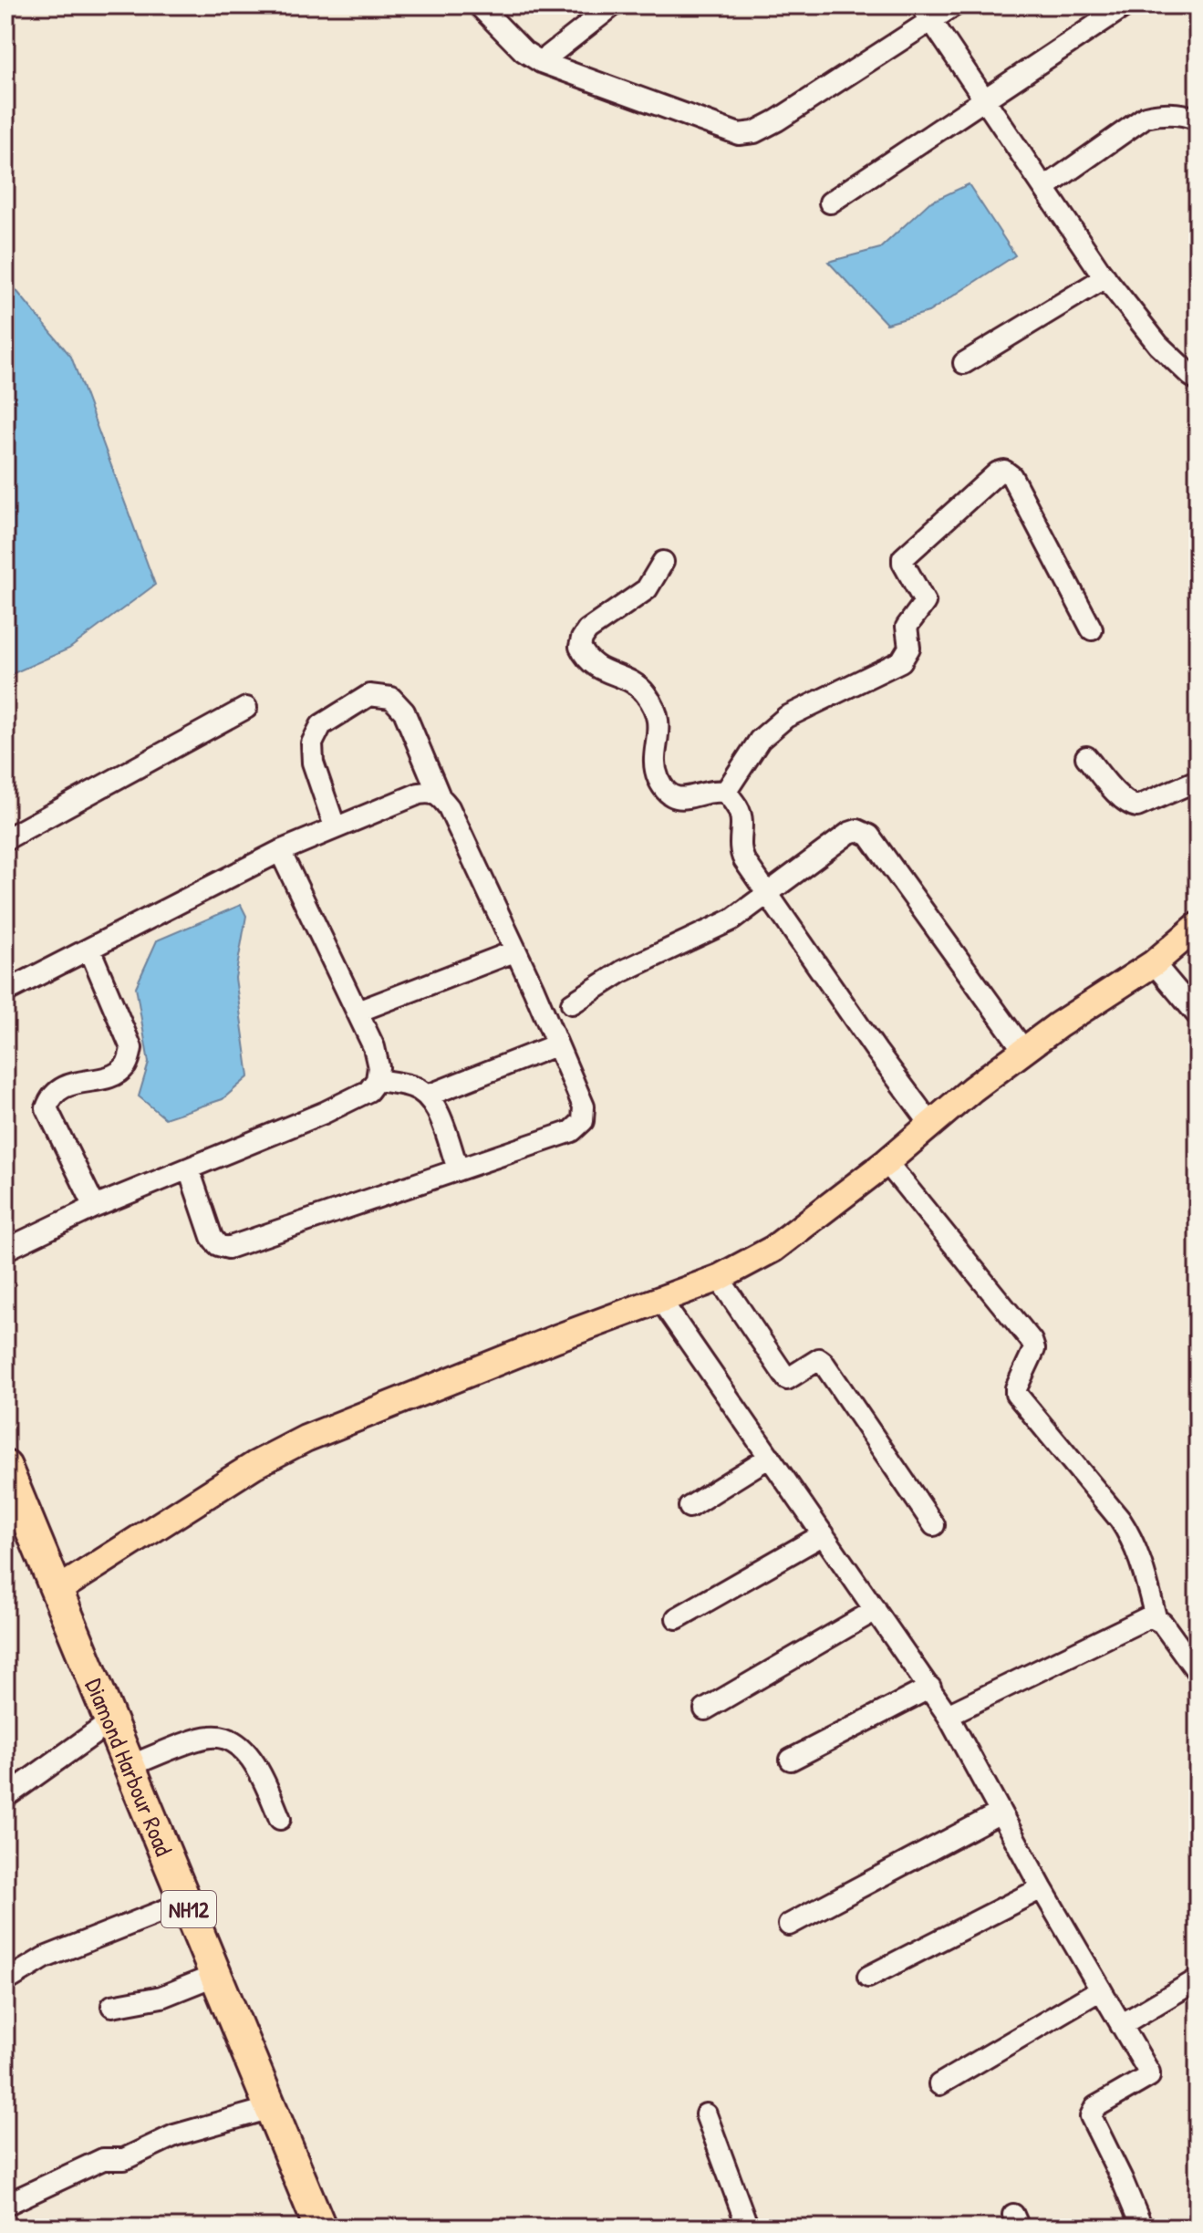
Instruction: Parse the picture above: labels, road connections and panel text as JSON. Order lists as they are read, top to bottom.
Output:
{
  "streets": {
    "highway": ["Diamond Harbour Road", "NH12"]
  }
}
